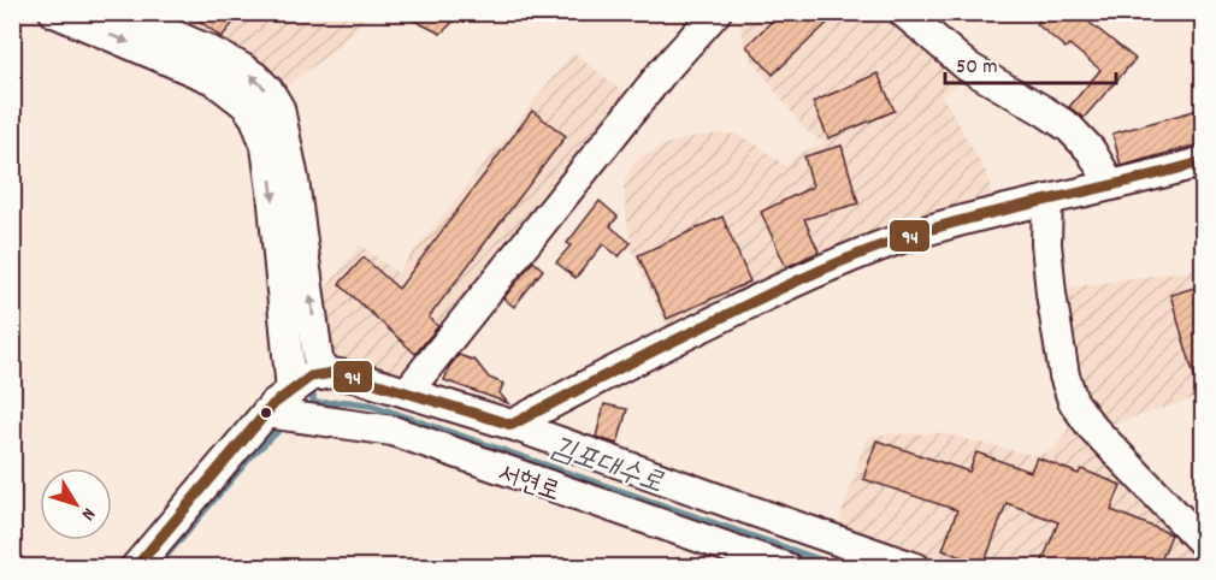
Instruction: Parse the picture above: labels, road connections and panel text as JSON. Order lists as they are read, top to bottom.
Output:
{
  "streets": {
    "street": ["서현로"]
  },
  "water": ["김포대수로"],
  "lines": ["transit line 94"],
  "scale_bar": "50 m",
  "north": "bottom right"
}
